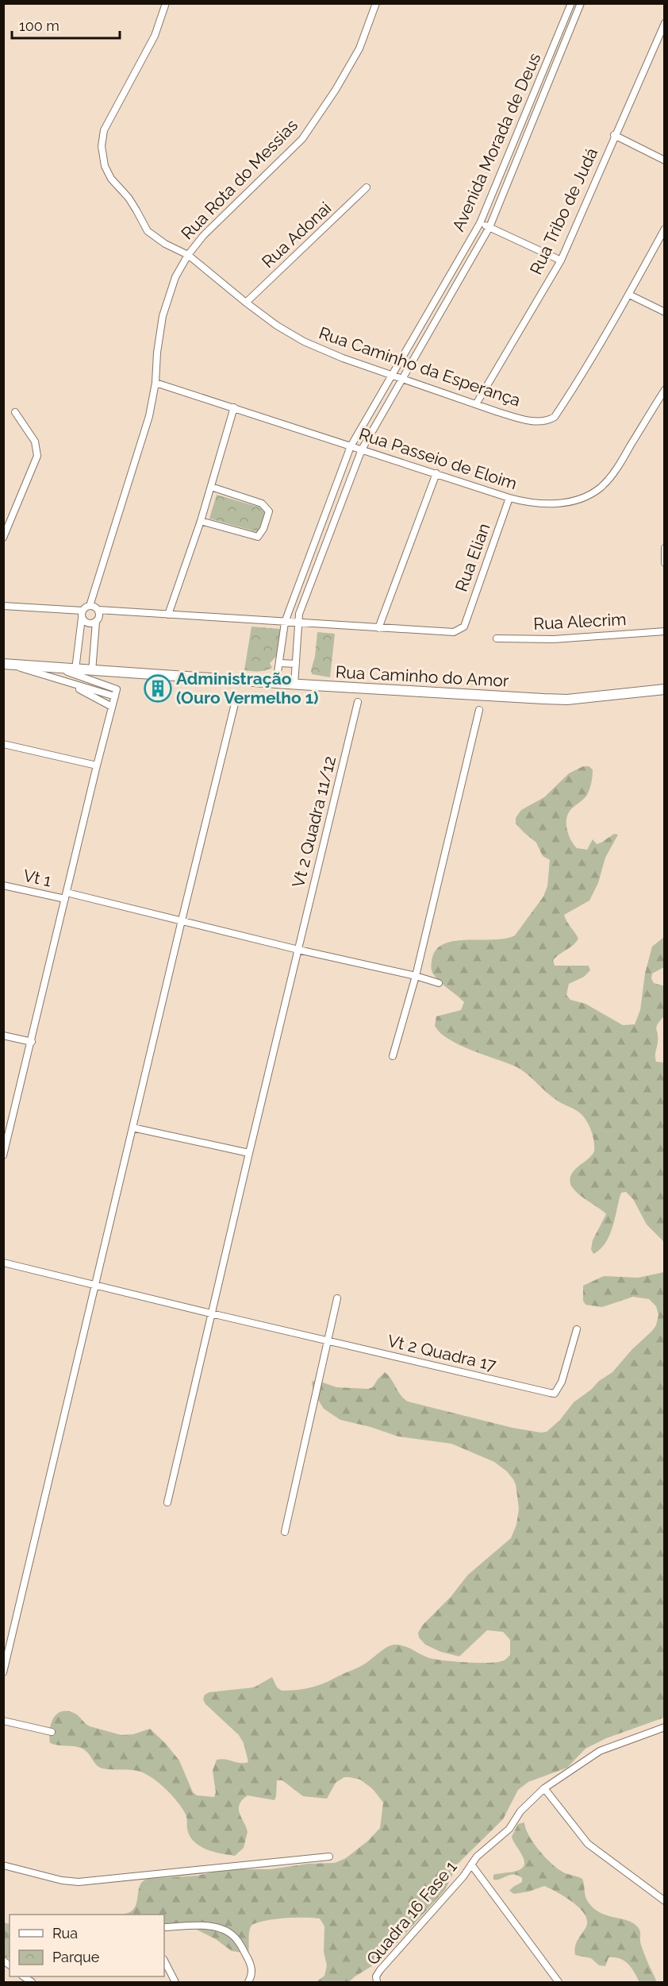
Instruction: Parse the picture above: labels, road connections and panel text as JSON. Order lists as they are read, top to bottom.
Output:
{
  "streets": {
    "street": [
      "Avenida Morada de Deus",
      "Rua Rota do Messias",
      "Rua Tribo de Judá",
      "Rua Adonai",
      "Rua Caminho da Esperança",
      "Rua Passeio de Eloim",
      "Rua Elian",
      "Rua Alecrim",
      "Rua Caminho do Amor",
      "Vt 2 Quadra 11/12",
      "Vt 1",
      "Vt 2 Quadra 17",
      "Quadra 16 Fase 1"
    ]
  },
  "crossings": [
    ["Avenida Morada de Deus", "Rua Caminho da Esperança"],
    ["Avenida Morada de Deus", "Rua Passeio de Eloim"],
    ["Avenida Morada de Deus", "Rua Caminho do Amor"],
    ["Rua Rota do Messias", "Rua Caminho da Esperança"],
    ["Rua Rota do Messias", "Rua Passeio de Eloim"],
    ["Rua Tribo de Judá", "Rua Caminho da Esperança"],
    ["Rua Adonai", "Rua Caminho da Esperança"],
    ["Rua Passeio de Eloim", "Rua Elian"],
    ["Vt 2 Quadra 11/12", "Vt 1"],
    ["Vt 2 Quadra 11/12", "Vt 2 Quadra 17"]
  ],
  "places": {
    "building": ["Administração (Ouro Vermelho 1)"]
  },
  "legend": ["Rua", "Parque"],
  "scale_bar": "100 m"
}
